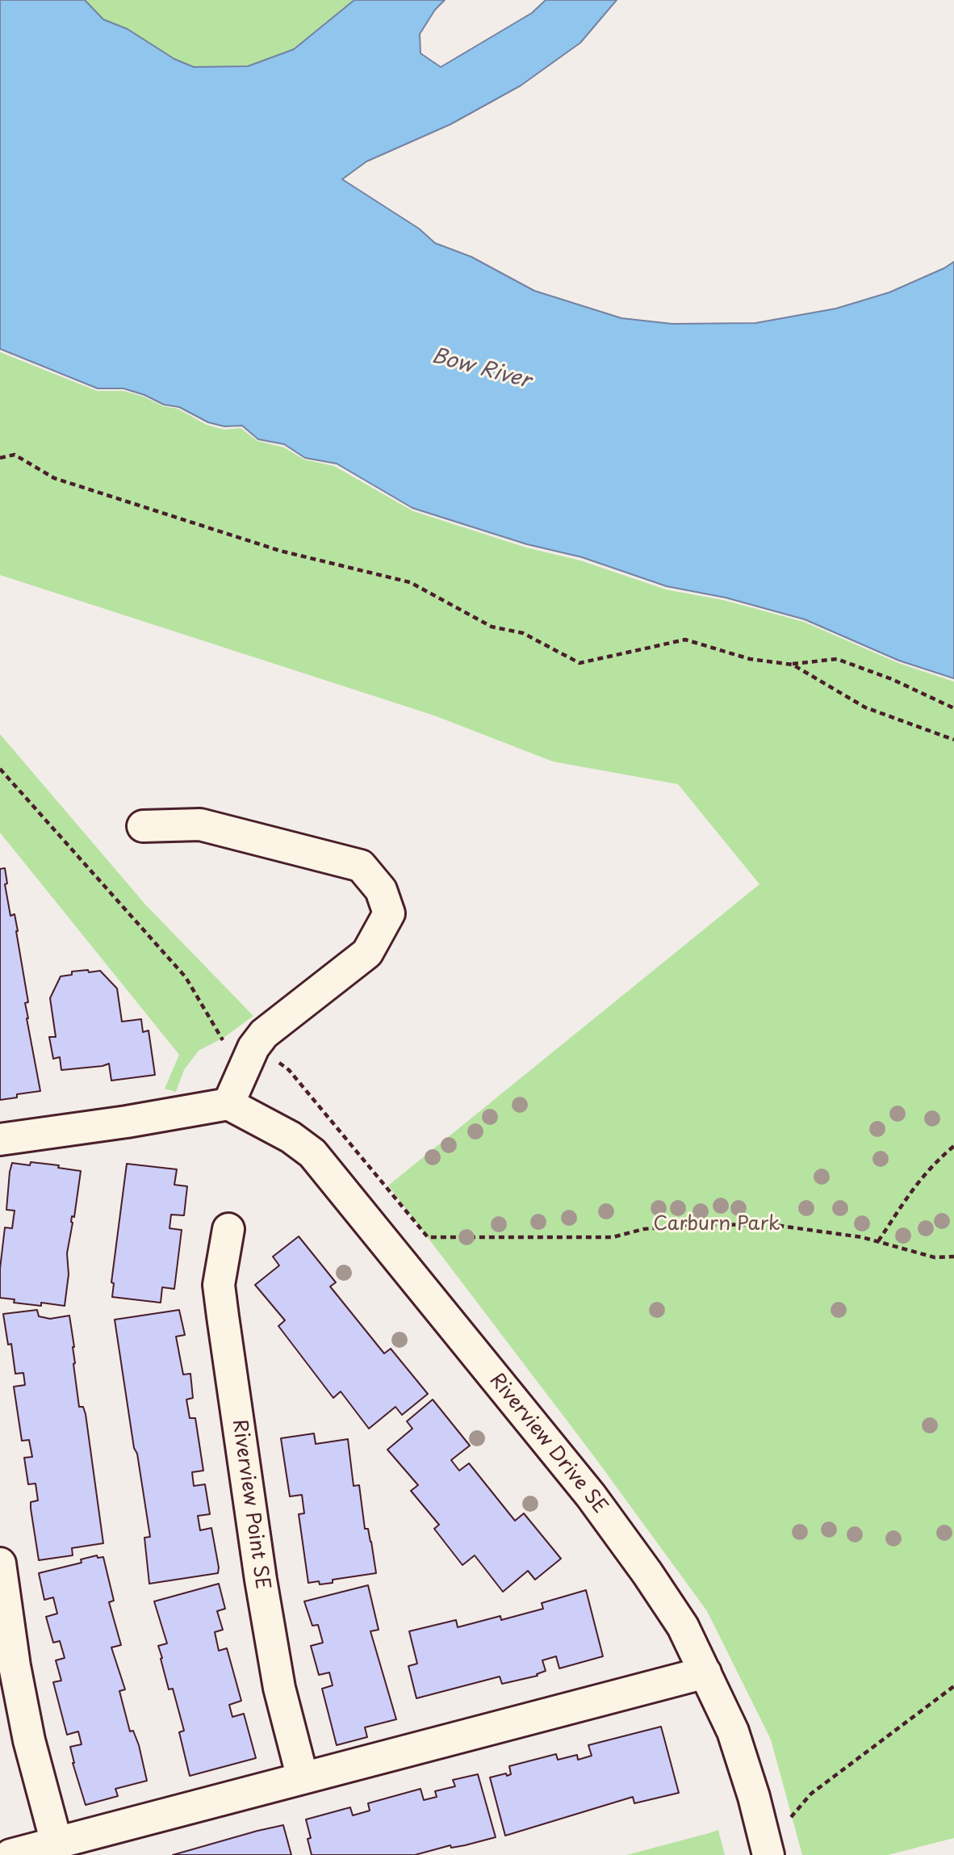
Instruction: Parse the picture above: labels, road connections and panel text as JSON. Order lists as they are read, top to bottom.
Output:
{
  "streets": {
    "street": ["Riverview Drive SE", "Riverview Point SE"]
  },
  "water": ["Bow River"],
  "parks": ["Carburn Park"]
}
